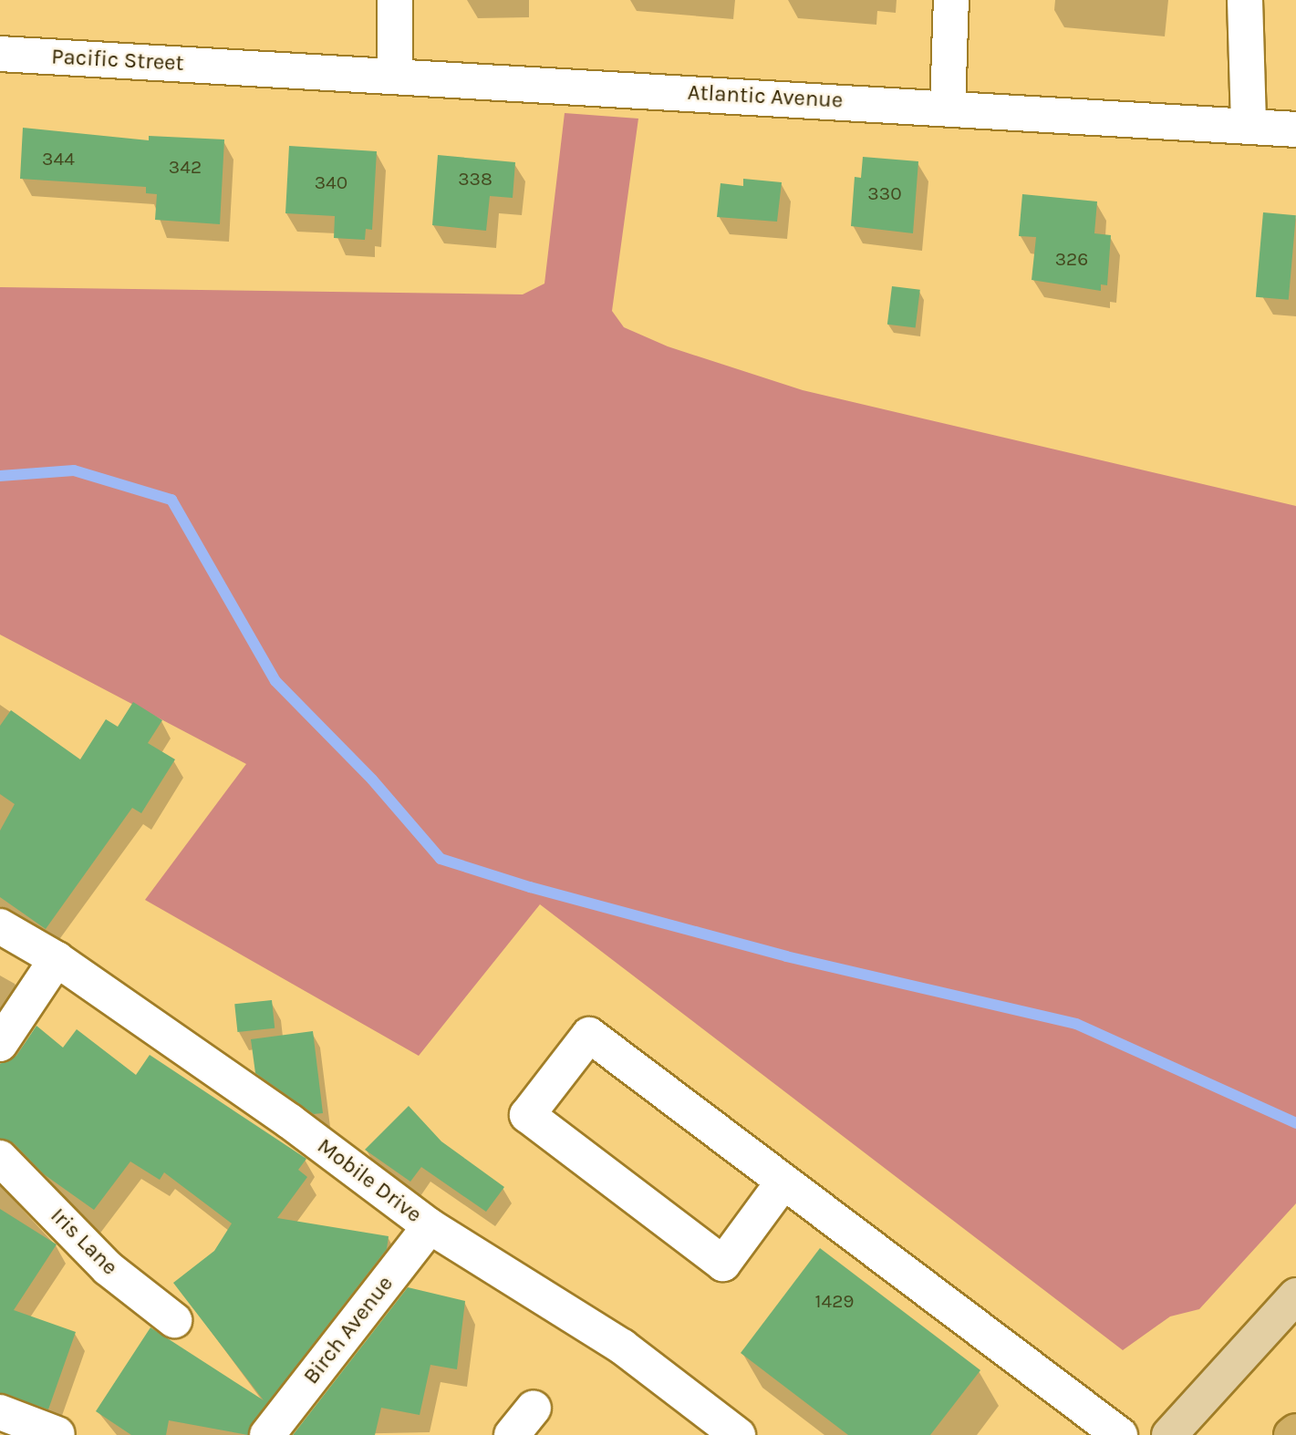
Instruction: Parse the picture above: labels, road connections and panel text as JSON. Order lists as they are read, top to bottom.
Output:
{
  "streets": {
    "street": [
      "Pacific Street",
      "Atlantic Avenue",
      "Mobile Drive",
      "Iris Lane",
      "Birch Avenue"
    ]
  },
  "crossings": [
    ["Pacific Street", "Atlantic Avenue"],
    ["Mobile Drive", "Birch Avenue"]
  ],
  "house_numbers": [
    "344",
    "342",
    "338",
    "340",
    "330",
    "326",
    "1429"
  ]
}
